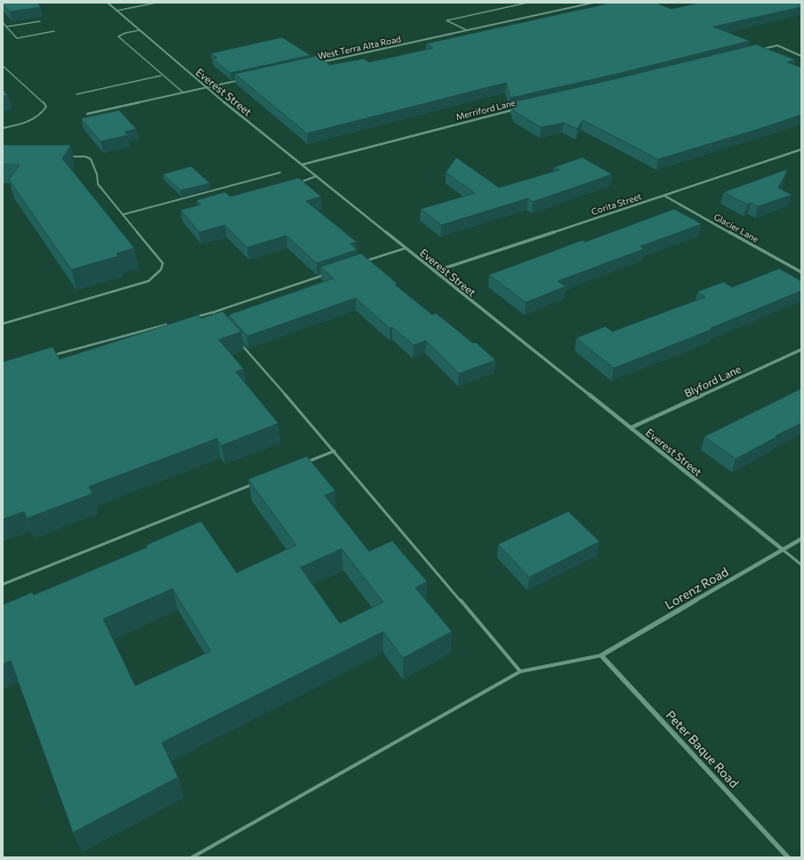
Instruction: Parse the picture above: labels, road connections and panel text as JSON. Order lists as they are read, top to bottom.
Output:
{
  "streets": {
    "street": [
      "West Terra Alta Road",
      "Everest Street",
      "Merriford Lane",
      "Corita Street",
      "Glacier Lane",
      "Blyford Lane",
      "Lorenz Road",
      "Peter Baque Road"
    ]
  },
  "crossings": [
    ["Everest Street", "Merriford Lane"],
    ["Everest Street", "Corita Street"],
    ["Everest Street", "Blyford Lane"],
    ["Everest Street", "Lorenz Road"],
    ["Corita Street", "Glacier Lane"],
    ["Lorenz Road", "Peter Baque Road"]
  ]
}
